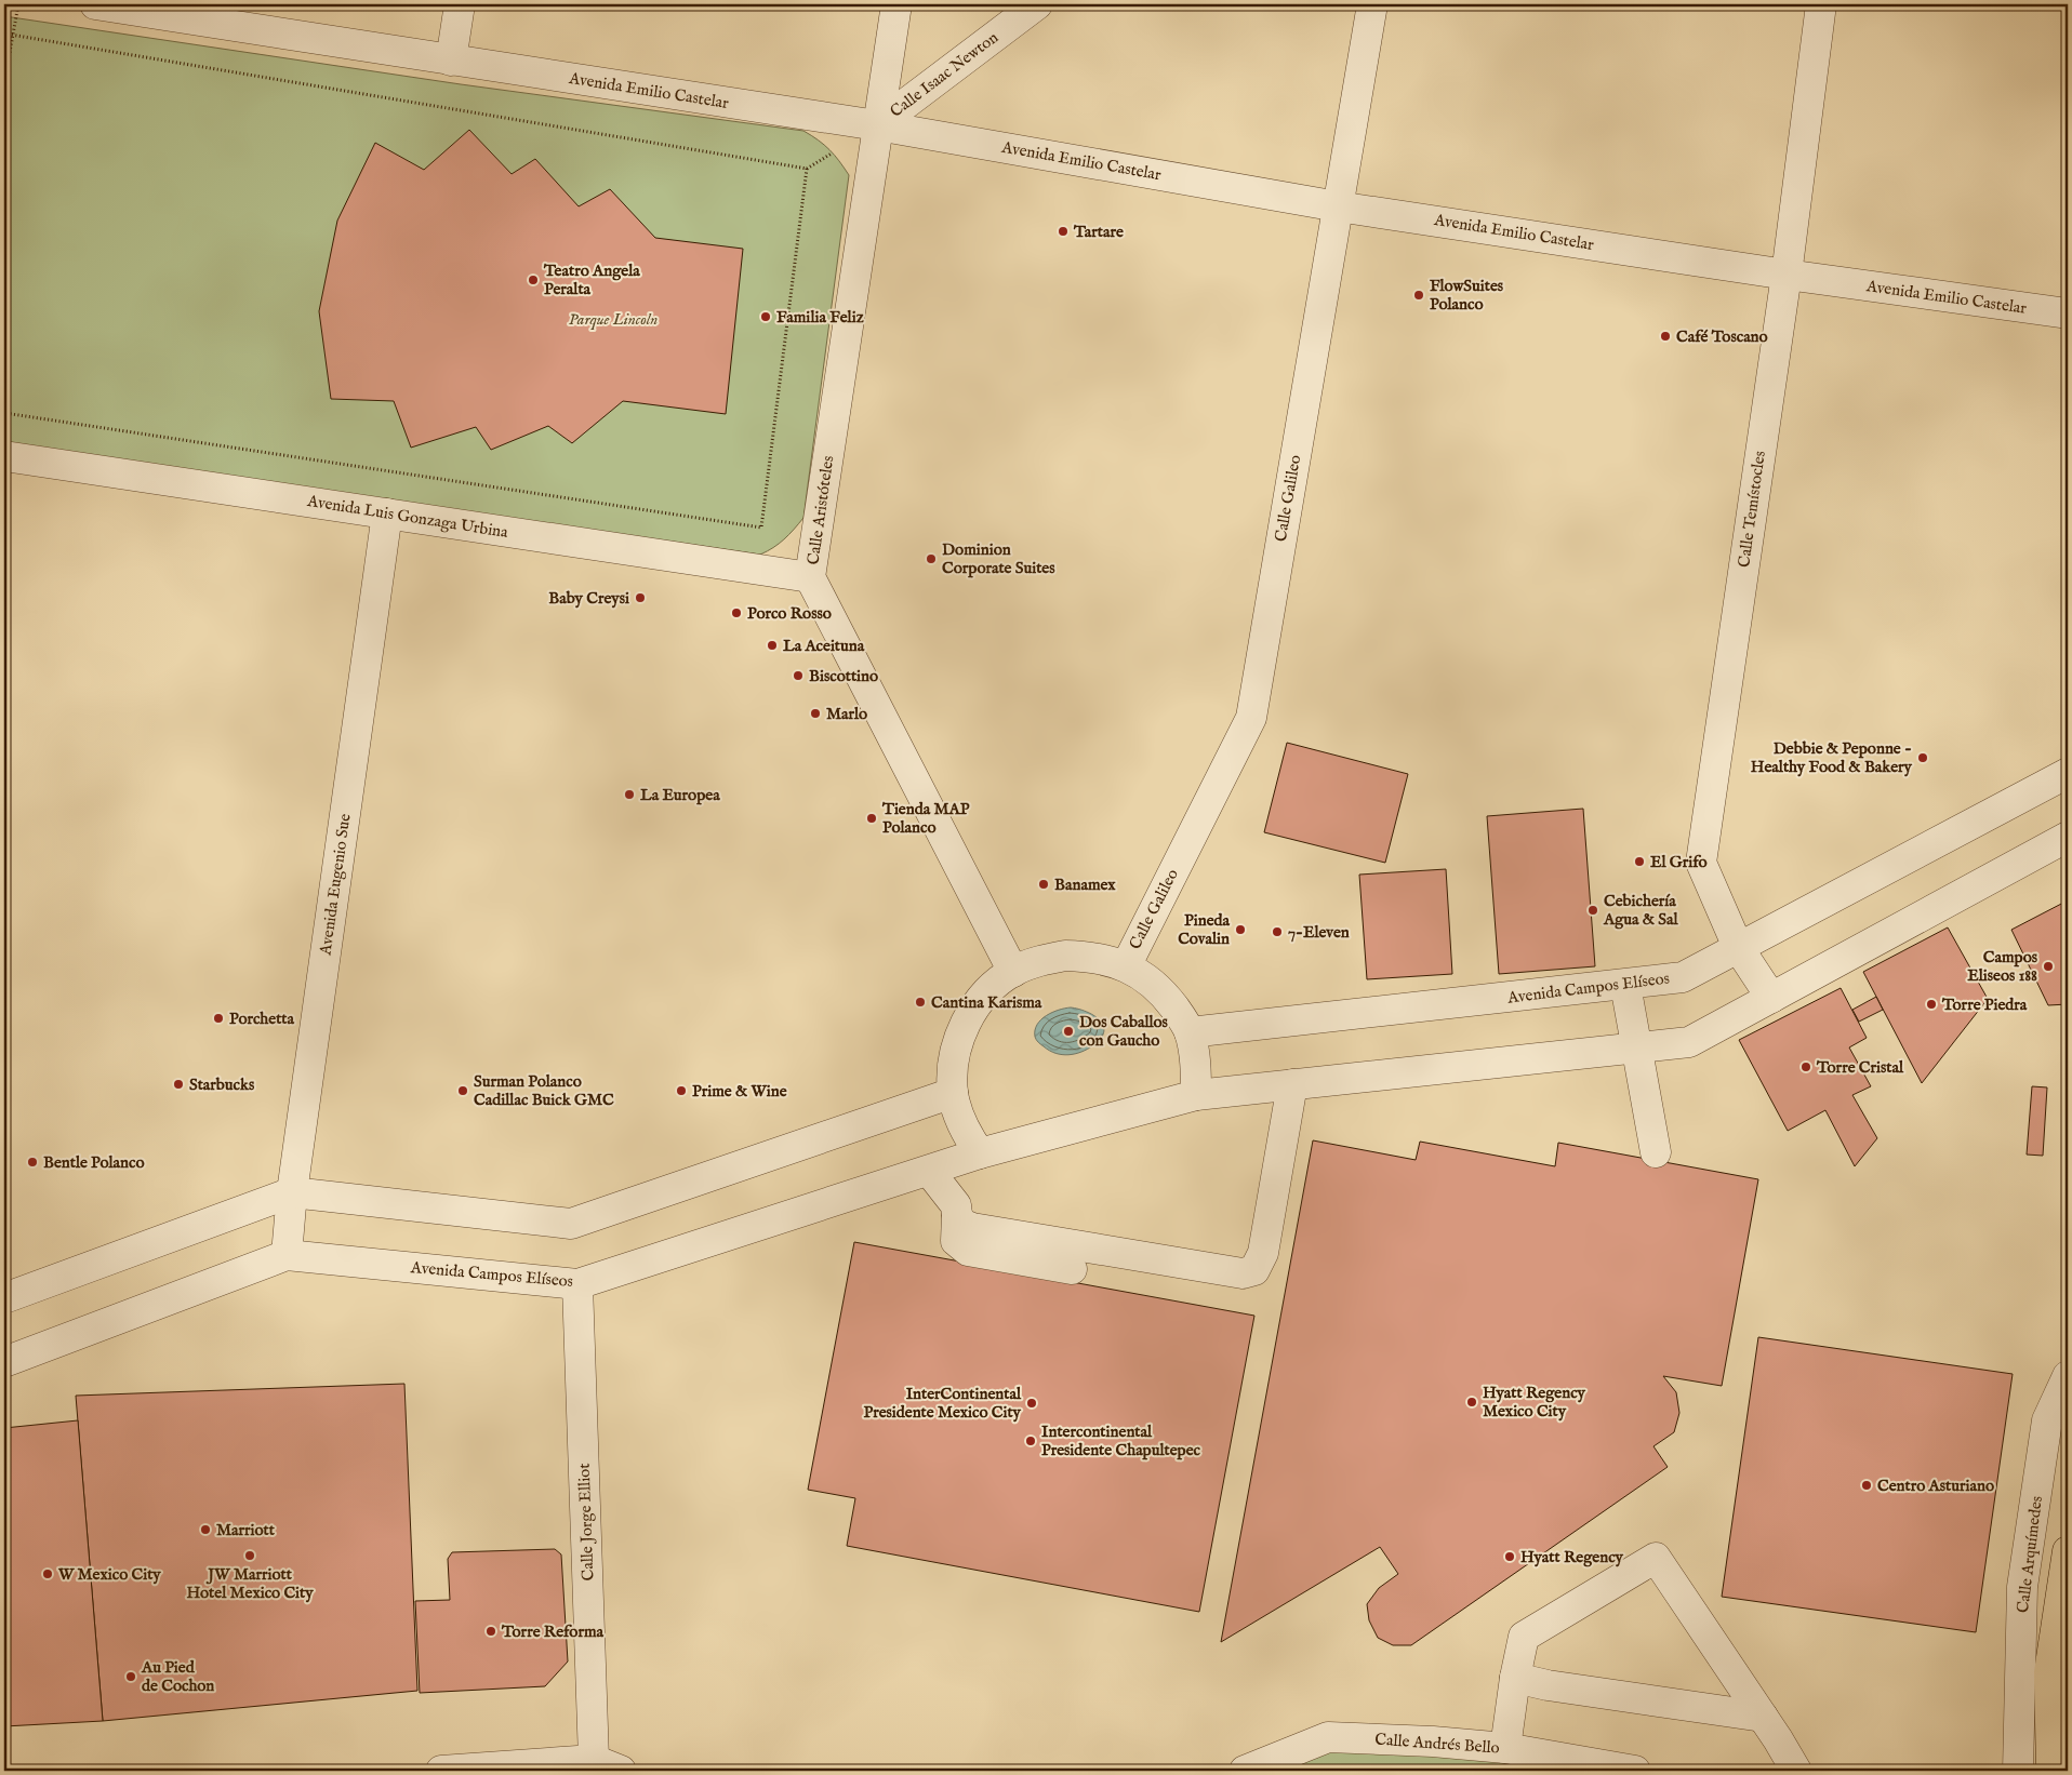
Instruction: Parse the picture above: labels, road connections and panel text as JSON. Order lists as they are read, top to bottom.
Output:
{
  "streets": {
    "street": [
      "Calle Isaac Newton",
      "Avenida Emilio Castelar",
      "Calle Galileo",
      "Calle Temístocles",
      "Calle Aristóteles",
      "Avenida Luis Gonzaga Urbina",
      "Avenida Eugenio Sue",
      "Avenida Campos Elíseos",
      "Calle Jorge Elliot",
      "Calle Arquímedes",
      "Calle Andrés Bello"
    ]
  },
  "crossings": [
    ["Calle Isaac Newton", "Avenida Emilio Castelar"],
    ["Calle Isaac Newton", "Calle Aristóteles"],
    ["Avenida Emilio Castelar", "Calle Galileo"],
    ["Avenida Emilio Castelar", "Calle Temístocles"],
    ["Avenida Emilio Castelar", "Calle Aristóteles"],
    ["Calle Temístocles", "Avenida Campos Elíseos"],
    ["Calle Aristóteles", "Avenida Luis Gonzaga Urbina"],
    ["Avenida Luis Gonzaga Urbina", "Avenida Eugenio Sue"],
    ["Avenida Eugenio Sue", "Avenida Campos Elíseos"],
    ["Avenida Campos Elíseos", "Calle Jorge Elliot"]
  ],
  "parks": ["Parque Lincoln"],
  "places": [
    "Tartare",
    "Teatro Angela Peralta",
    "FlowSuites Polanco",
    "Familia Feliz",
    "Café Toscano",
    "Dominion Corporate Suites",
    "Baby Creysi",
    "Porco Rosso",
    "La Aceituna",
    "Biscottino",
    "Marlo",
    "Debbie & Peponne - Healthy Food & Bakery",
    "La Europea",
    "Tienda MAP Polanco",
    "El Grifo",
    "Banamex",
    "Cebichería Agua & Sal",
    "Pineda Covalin",
    "7-Eleven",
    "Campos Eliseos 188",
    "Cantina Karisma",
    "Torre Piedra",
    "Porchetta",
    "Dos Caballos con Gaucho",
    "Torre Cristal",
    "Starbucks",
    "Surman Polanco Cadillac Buick GMC",
    "Prime & Wine",
    "Bentle Polanco",
    "Hyatt Regency Mexico City",
    "InterContinental Presidente Mexico City",
    "Intercontinental Presidente Chapultepec",
    "Centro Asturiano",
    "Marriott",
    "JW Marriott Hotel Mexico City",
    "Hyatt Regency",
    "W Mexico City",
    "Torre Reforma",
    "Au Pied de Cochon"
  ]
}
